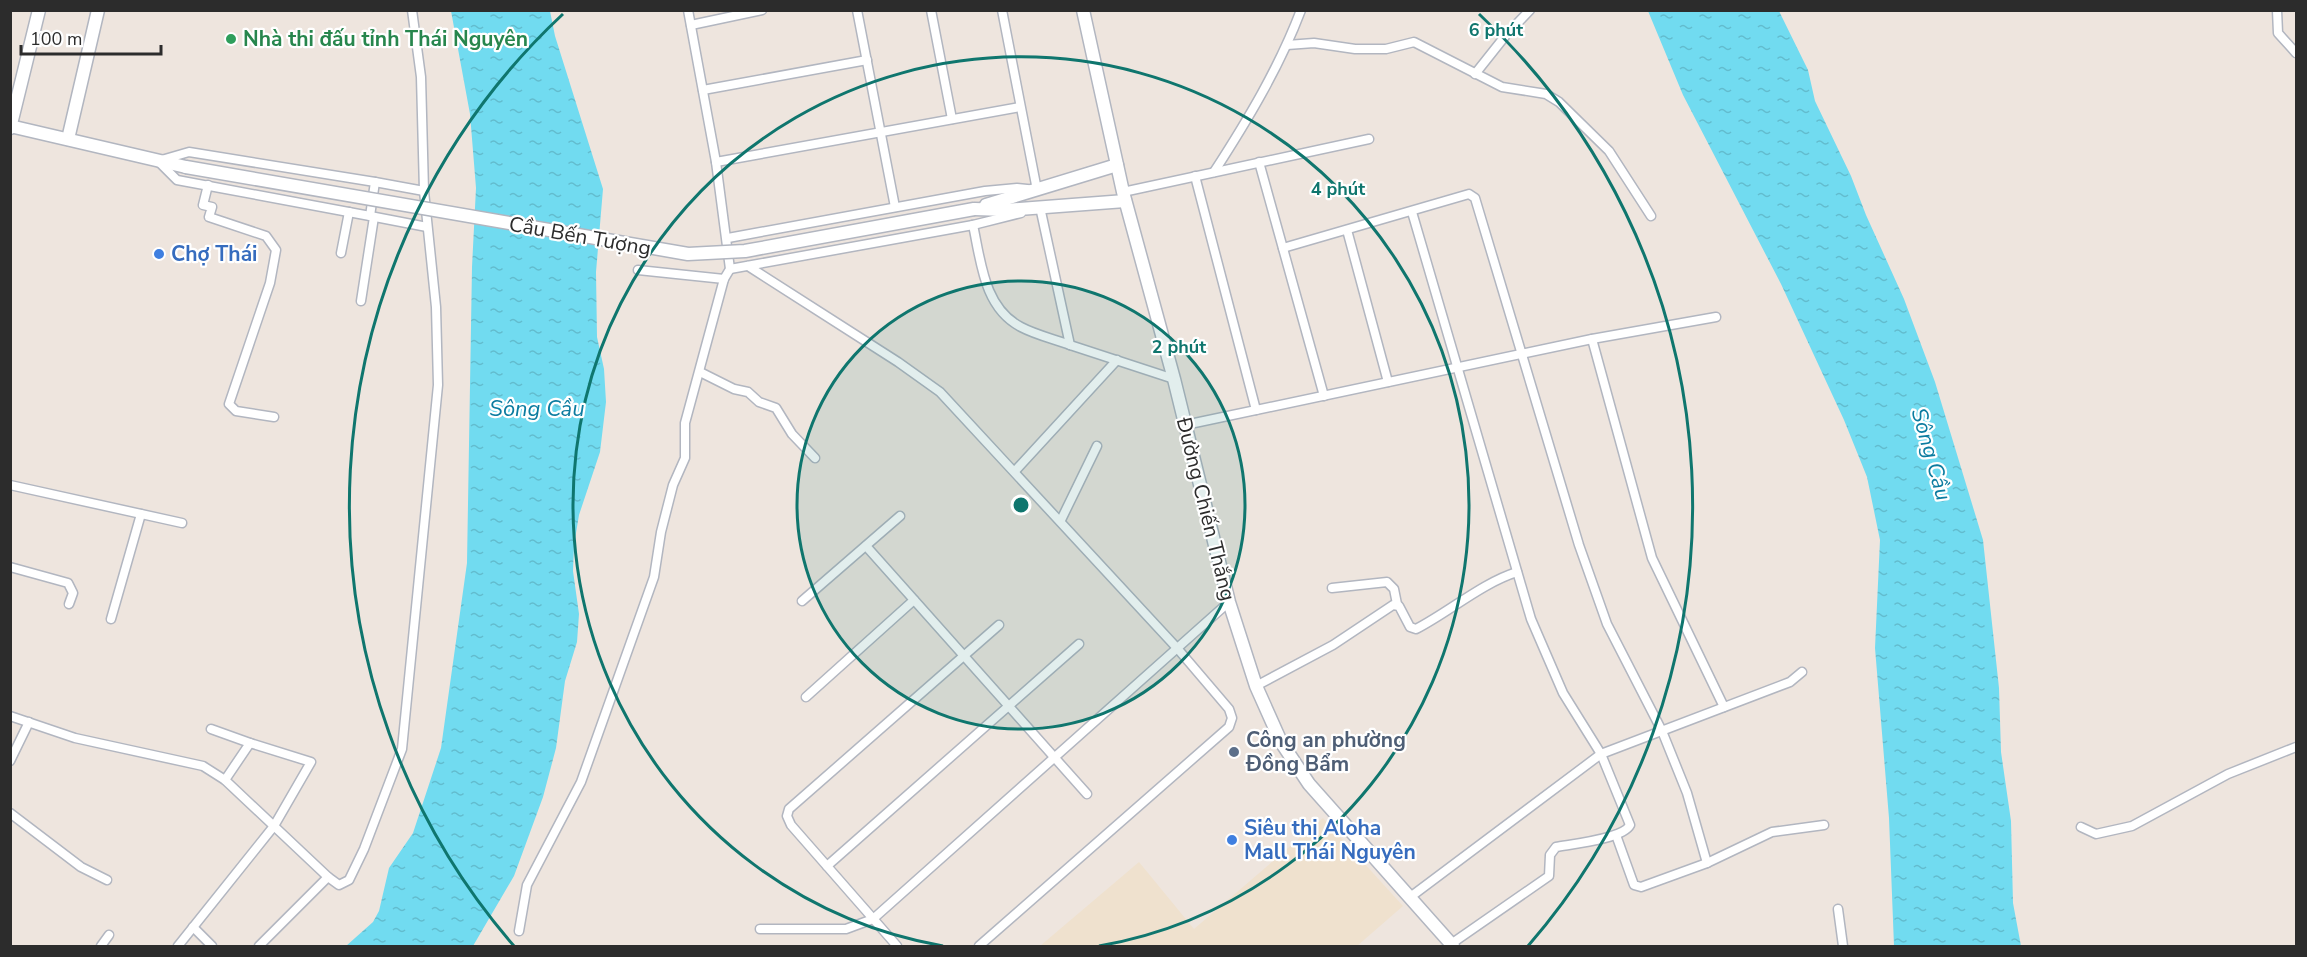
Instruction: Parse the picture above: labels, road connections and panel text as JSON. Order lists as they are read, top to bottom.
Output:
{
  "streets": {
    "main road": ["Cầu Bến Tượng", "Đường Chiến Thắng"]
  },
  "water": ["Sông Cầu"],
  "places": [
    "Nhà thi đấu tỉnh Thái Nguyên",
    "Chợ Thái",
    "Công an phường Đồng Bẩm",
    "Siêu thị Aloha Mall Thái Nguyên"
  ],
  "scale_bar": "100 m",
  "rings": ["6 phút", "4 phút", "2 phút"]
}
